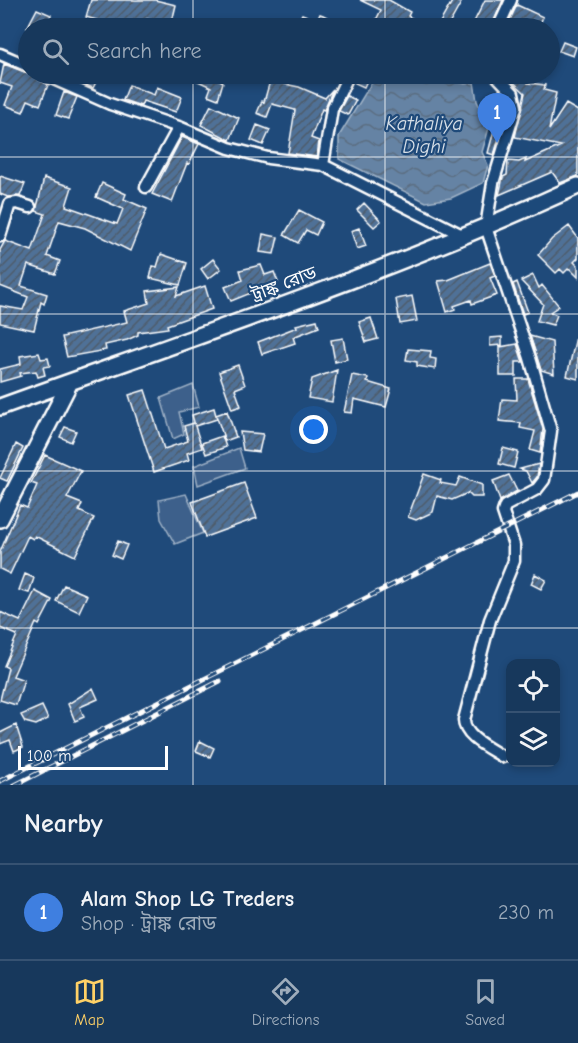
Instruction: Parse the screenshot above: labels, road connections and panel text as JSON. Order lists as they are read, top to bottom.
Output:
{
  "streets": {
    "main road": ["ট্রাঙ্ক রোড"]
  },
  "water": ["Kathaliya Dighi"],
  "scale_bar": "100 m",
  "page": {
    "search": "Search here",
    "pins": "1",
    "scale": "100 m",
    "heading": "Nearby",
    "list": [
      {
        "mark": "1",
        "name": "Alam Shop LG Treders",
        "note": "Shop · ট্রাঙ্ক রোড",
        "value": "230 m"
      }
    ],
    "nav": ["Map", "Directions", "Saved"]
  }
}
